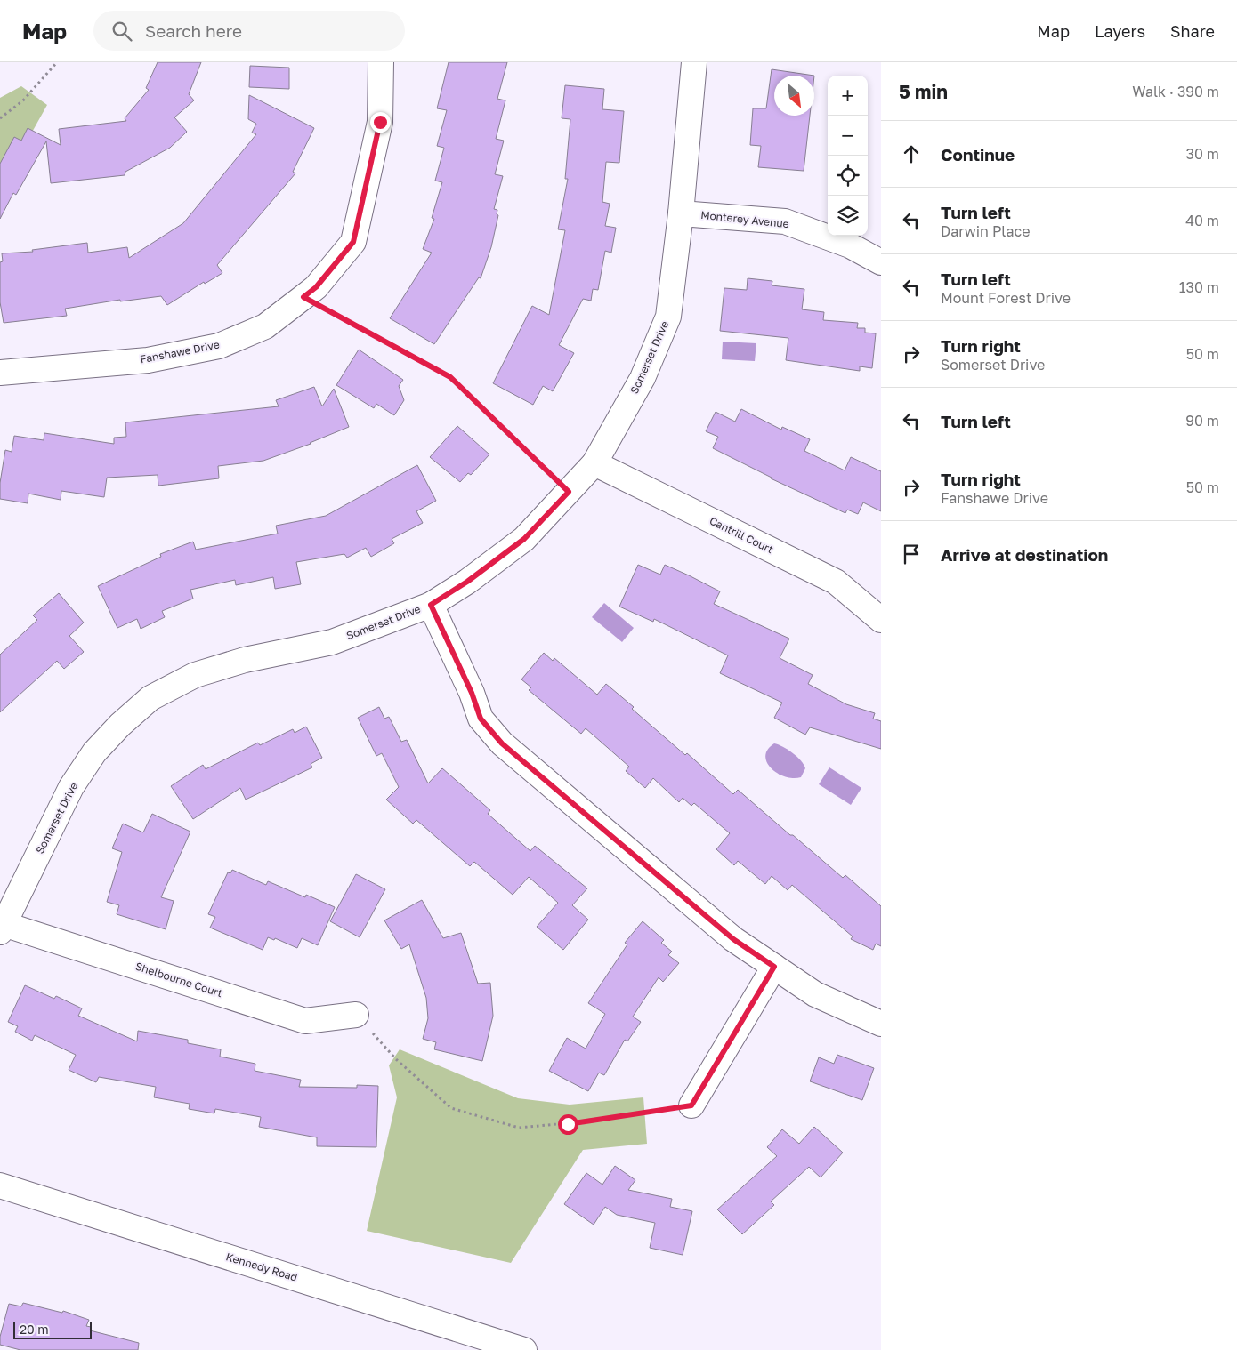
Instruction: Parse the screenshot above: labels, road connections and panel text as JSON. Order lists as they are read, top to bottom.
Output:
{
  "streets": {
    "street": [
      "Monterey Avenue",
      "Fanshawe Drive",
      "Somerset Drive",
      "Cantrill Court",
      "Shelbourne Court",
      "Kennedy Road"
    ]
  },
  "crossings": [
    ["Monterey Avenue", "Somerset Drive"],
    ["Somerset Drive", "Cantrill Court"],
    ["Somerset Drive", "Shelbourne Court"]
  ],
  "scale_bar": "20 m",
  "north": "bottom right",
  "page": {
    "header": "Map",
    "search": "Search here",
    "nav": ["Map", "Layers", "Share"],
    "heading": ["5 min", "Walk · 390 m"],
    "map_buttons": ["+", "−"],
    "list": [
      ["Continue", "30 m"],
      ["Turn left", "Darwin Place", "40 m"],
      ["Turn left", "Mount Forest Drive", "130 m"],
      ["Turn right", "Somerset Drive", "50 m"],
      ["Turn left", "90 m"],
      ["Turn right", "Fanshawe Drive", "50 m"],
      "Arrive at destination"
    ],
    "scale": "20 m"
  }
}
